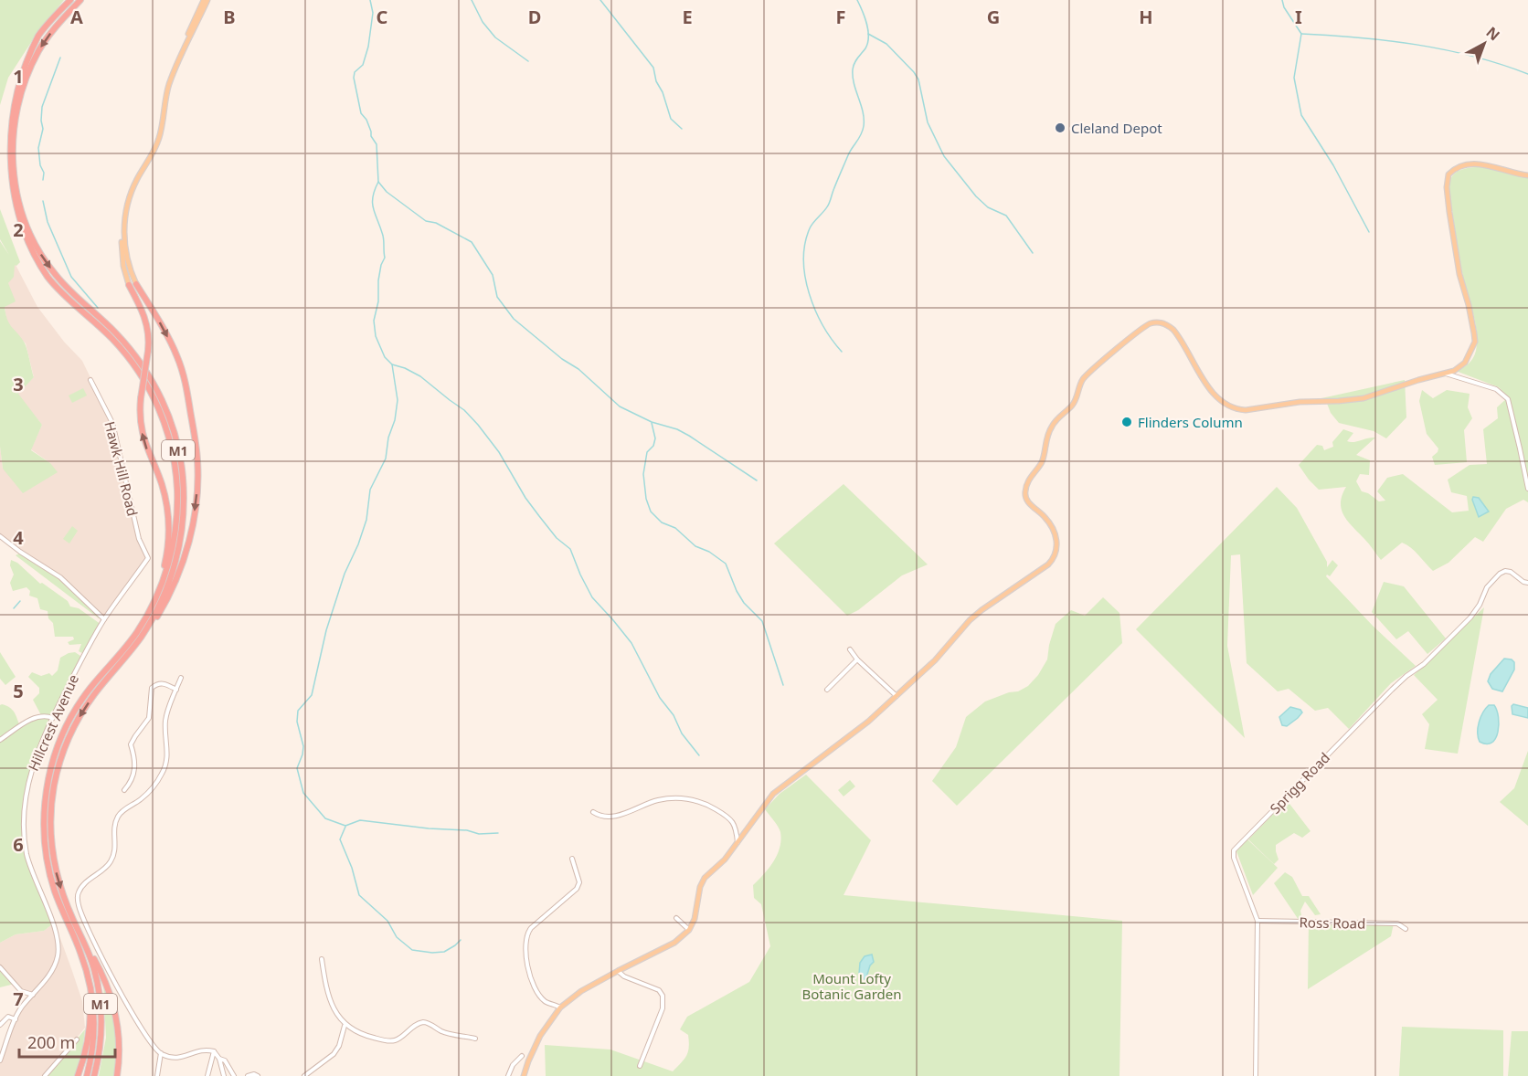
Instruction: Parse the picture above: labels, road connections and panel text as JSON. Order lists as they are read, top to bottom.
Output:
{
  "streets": {
    "highway": ["M1"],
    "street": [
      "Hawk Hill Road",
      "Hillcrest Avenue",
      "Sprigg Road",
      "Ross Road"
    ]
  },
  "crossings": [
    ["Hawk Hill Road", "Hillcrest Avenue"],
    ["Sprigg Road", "Ross Road"]
  ],
  "parks": ["Mount Lofty Botanic Garden"],
  "places": ["Cleland Depot", "Flinders Column"],
  "scale_bar": "200 m",
  "north": "top right",
  "grid": {
    "columns": [
      "A",
      "B",
      "C",
      "D",
      "E",
      "F",
      "G",
      "H",
      "I"
    ],
    "rows": [
      "1",
      "2",
      "3",
      "4",
      "5",
      "6",
      "7"
    ]
  }
}
